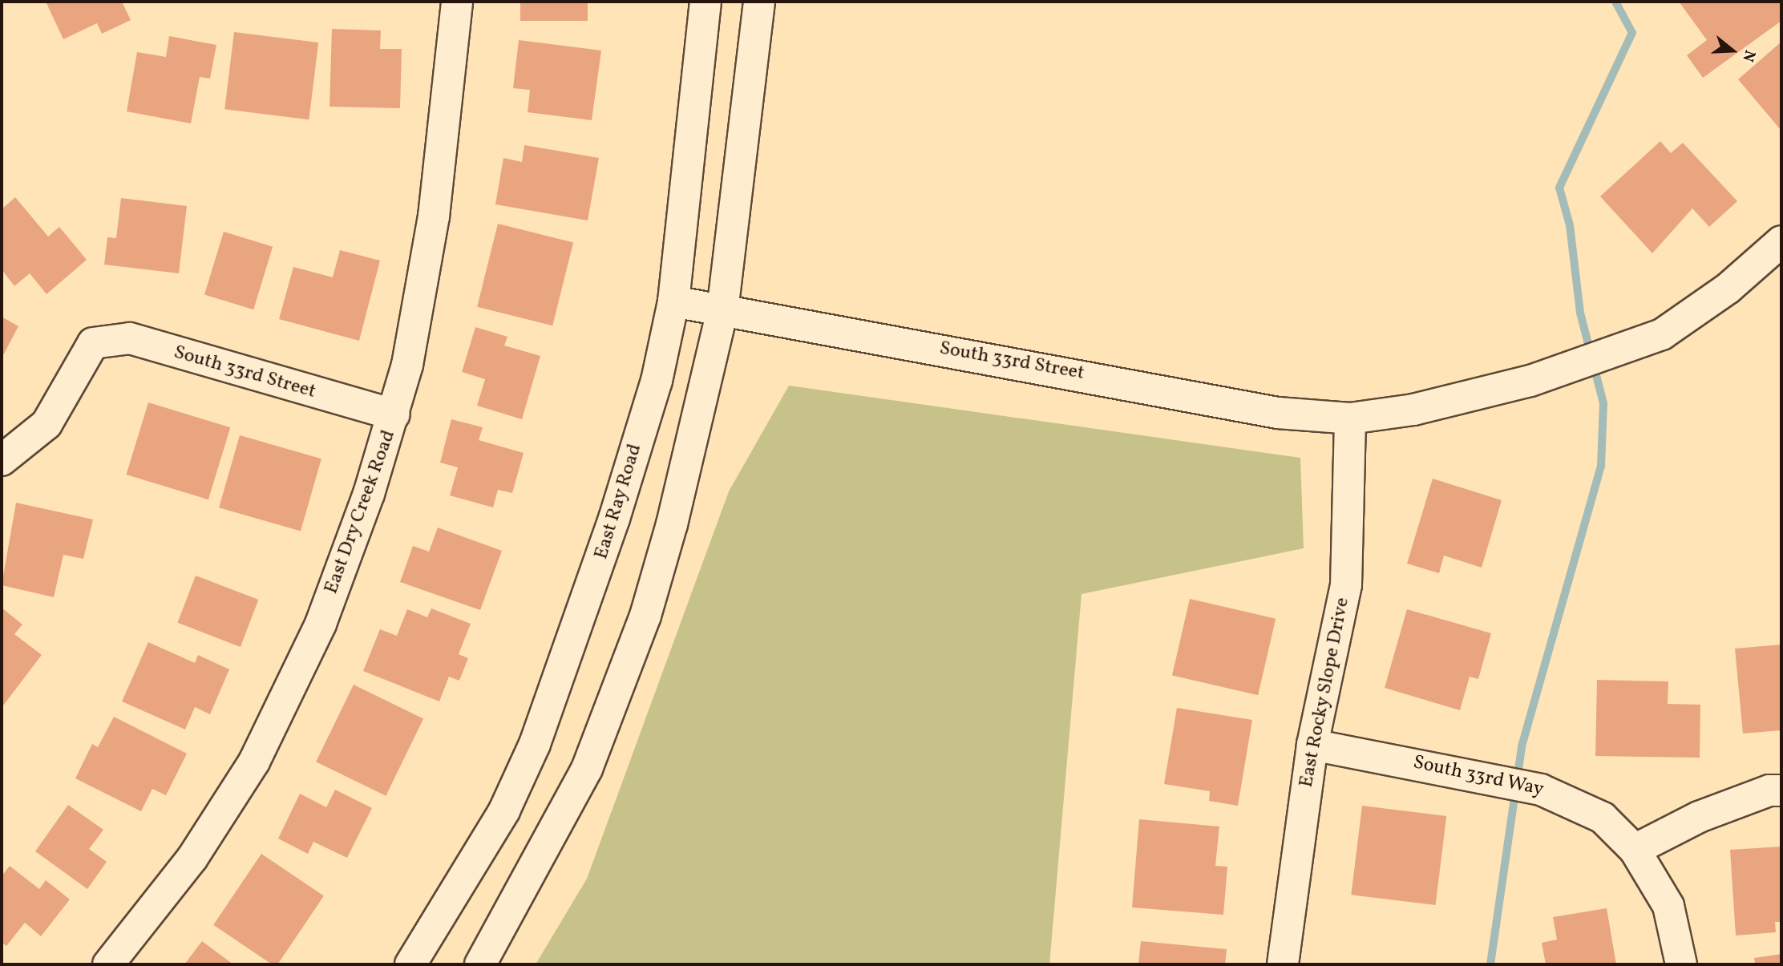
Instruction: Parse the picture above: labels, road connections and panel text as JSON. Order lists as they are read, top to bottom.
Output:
{
  "streets": {
    "street": [
      "South 33rd Street",
      "East Ray Road",
      "East Dry Creek Road",
      "East Rocky Slope Drive",
      "South 33rd Way"
    ]
  },
  "crossings": [
    ["South 33rd Street", "East Ray Road"],
    ["South 33rd Street", "East Dry Creek Road"],
    ["South 33rd Street", "East Rocky Slope Drive"],
    ["East Rocky Slope Drive", "South 33rd Way"]
  ],
  "north": "right"
}
